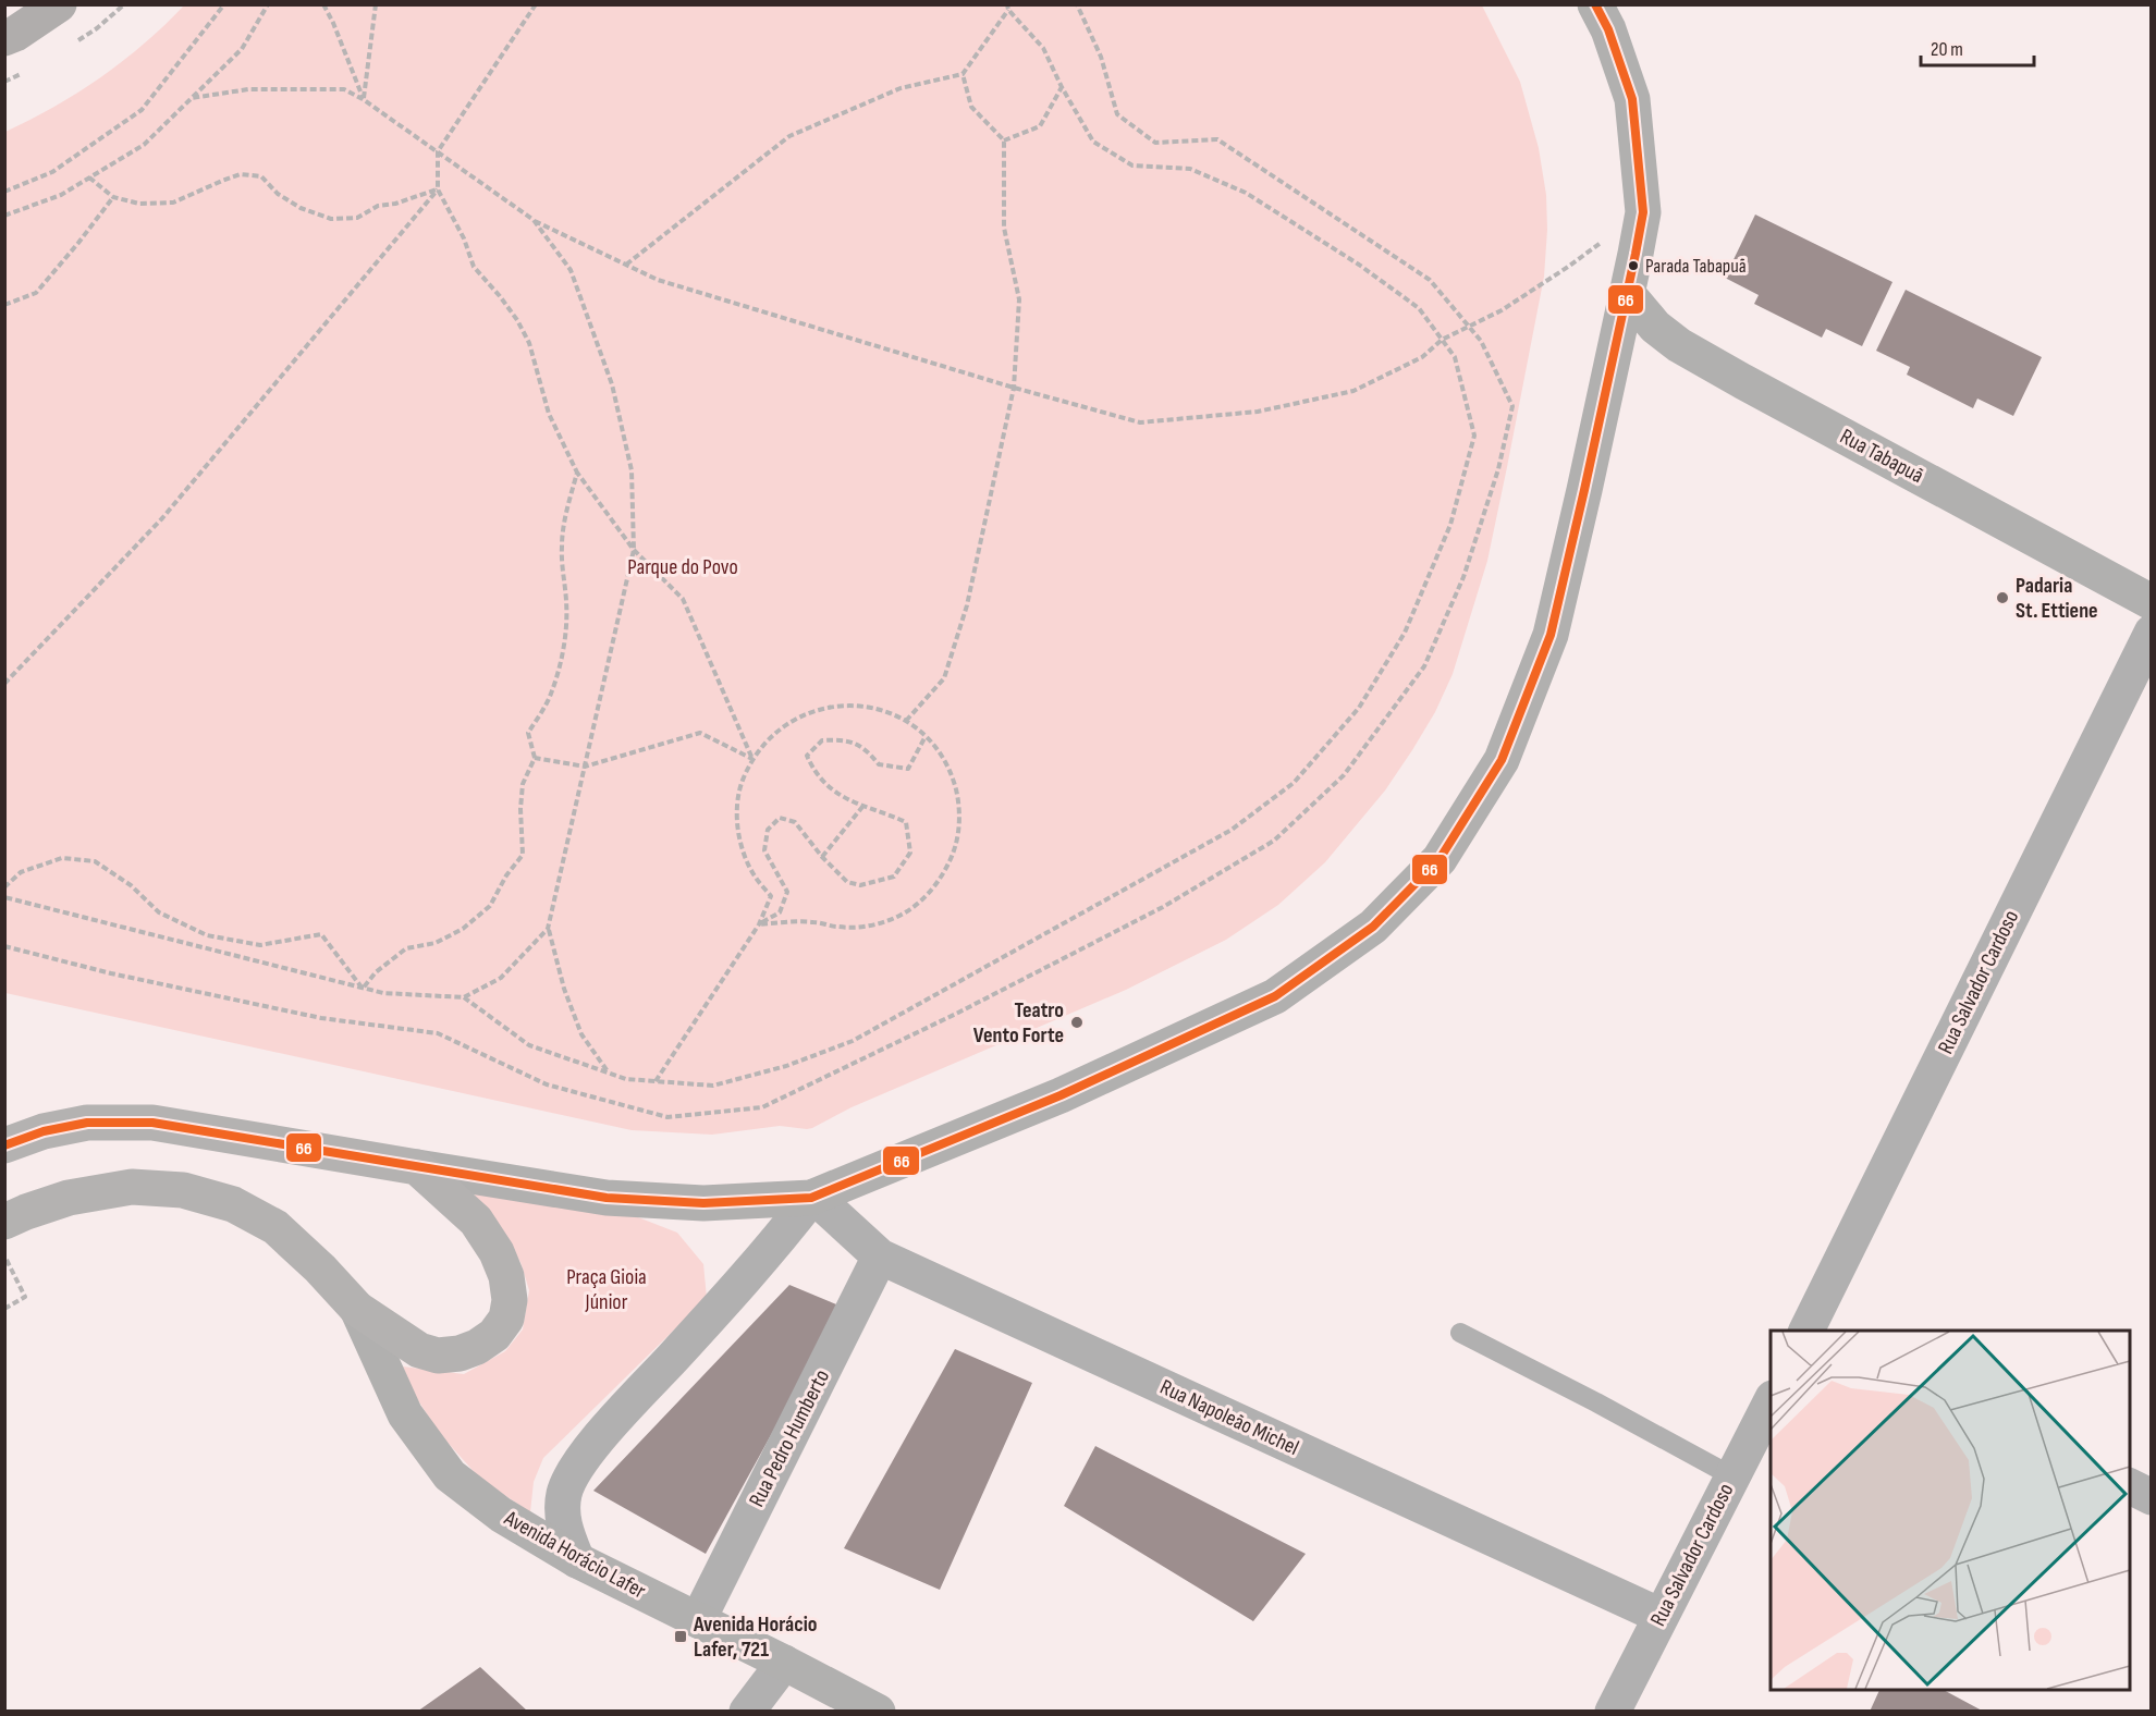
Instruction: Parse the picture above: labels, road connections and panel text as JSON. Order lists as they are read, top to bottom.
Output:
{
  "streets": {
    "street": [
      "Rua Tabapuã",
      "Rua Salvador Cardoso",
      "Rua Napoleão Michel",
      "Rua Pedro Humberto",
      "Avenida Horácio Lafer"
    ]
  },
  "crossings": [
    ["Rua Salvador Cardoso", "Rua Napoleão Michel"],
    ["Rua Napoleão Michel", "Rua Pedro Humberto"],
    ["Rua Pedro Humberto", "Avenida Horácio Lafer"]
  ],
  "parks": ["Parque do Povo", "Praça Gioia Júnior"],
  "places": {
    "other": ["Parada Tabapuã", "Padaria St. Ettiene", "Teatro Vento Forte"],
    "transit": ["Avenida Horácio Lafer, 721"]
  },
  "lines": ["transit line 66"],
  "scale_bar": "20 m"
}
